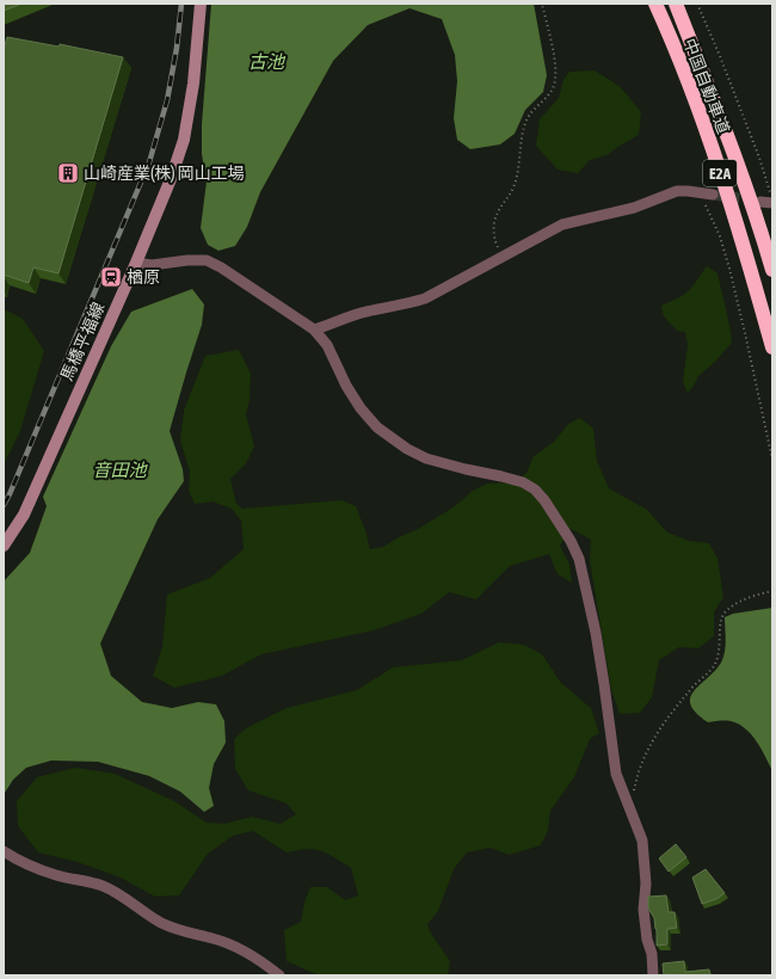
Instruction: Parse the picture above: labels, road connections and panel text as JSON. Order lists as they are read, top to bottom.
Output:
{
  "streets": {
    "highway": ["中国自動車道", "E2A"],
    "main road": ["馬橋平福線"]
  },
  "water": ["古池", "音田池"],
  "places": {
    "building": ["山崎産業(株) 岡山工場"],
    "station": ["楢原"]
  }
}
